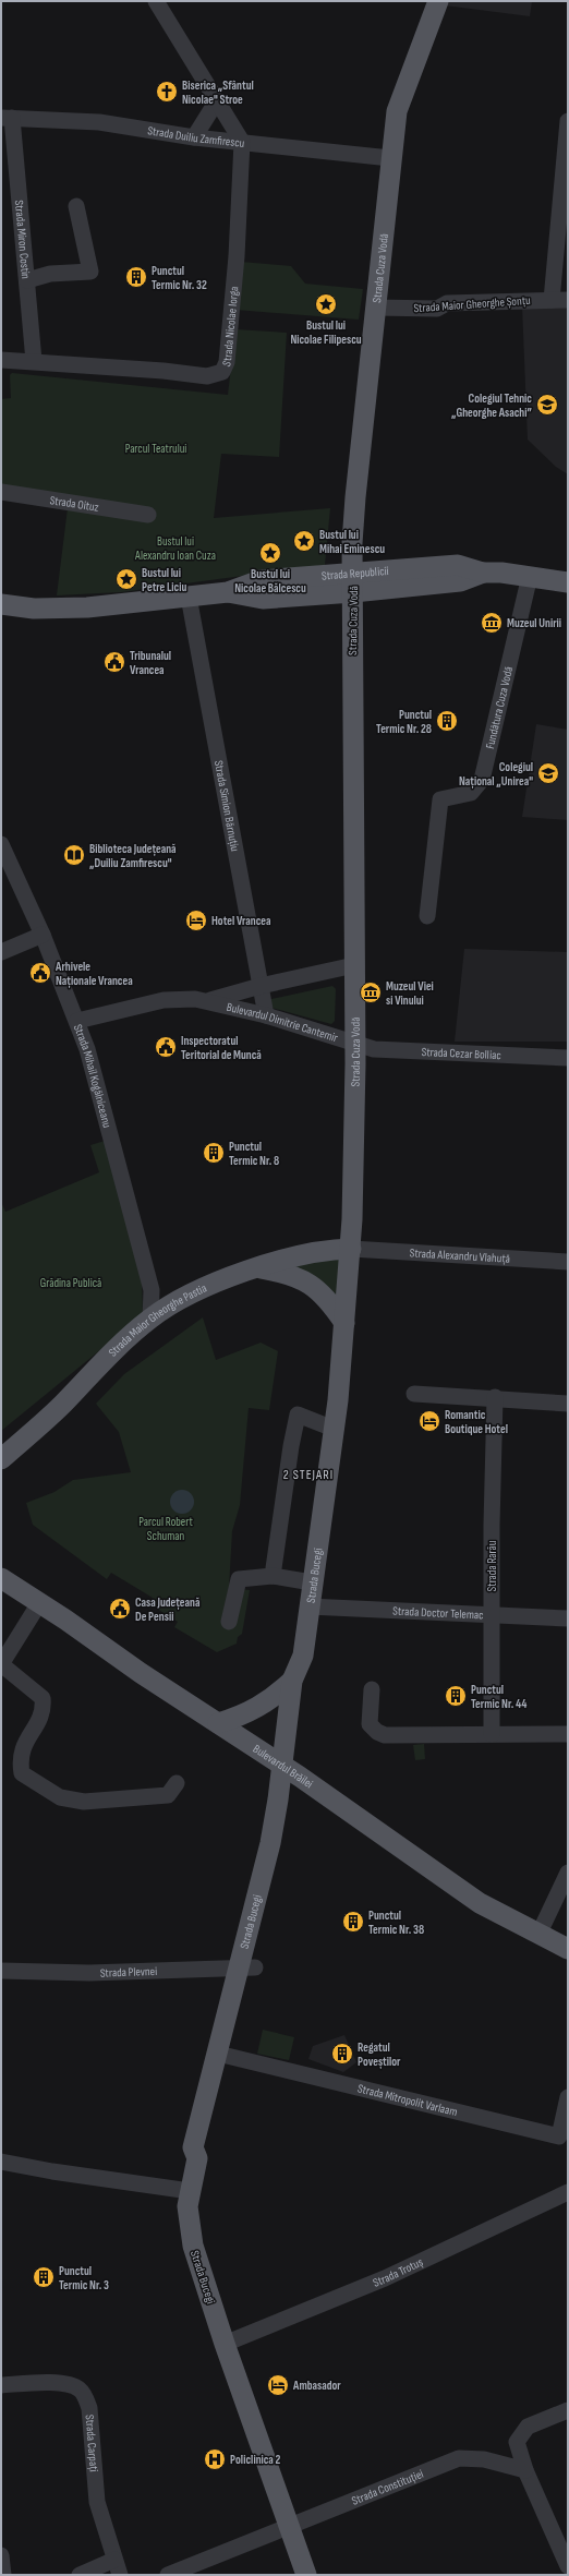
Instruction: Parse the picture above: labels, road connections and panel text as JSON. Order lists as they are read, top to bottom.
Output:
{
  "streets": {
    "main road": [
      "Strada Cuza Vodă",
      "Strada Republicii",
      "Strada Maior Gheorghe Pastia",
      "Strada Bucegi",
      "Bulevardul Brăilei"
    ],
    "street": [
      "Strada Duiliu Zamfirescu",
      "Strada Miron Costin",
      "Strada Maior Gheorghe Șonțu",
      "Strada Nicolae Iorga",
      "Strada Oituz",
      "Fundătura Cuza Vodă",
      "Strada Simion Bărnuțiu",
      "Bulevardul Dimitrie Cantemir",
      "Strada Cezar Bolliac",
      "Strada Mihail Kogălniceanu",
      "Strada Alexandru Vlahuță",
      "Strada Rarău",
      "Strada Doctor Telemac",
      "Strada Plevnei",
      "Strada Mitropolit Varlaam",
      "Strada Trotuș",
      "Strada Carpați",
      "Strada Constituției"
    ]
  },
  "crossings": [
    ["Strada Duiliu Zamfirescu", "Strada Miron Costin"],
    ["Strada Duiliu Zamfirescu", "Strada Cuza Vodă"],
    ["Strada Duiliu Zamfirescu", "Strada Nicolae Iorga"],
    ["Strada Miron Costin", "Strada Nicolae Iorga"],
    ["Strada Cuza Vodă", "Strada Maior Gheorghe Șonțu"],
    ["Strada Cuza Vodă", "Strada Republicii"],
    ["Strada Cuza Vodă", "Bulevardul Dimitrie Cantemir"],
    ["Strada Cuza Vodă", "Strada Cezar Bolliac"],
    ["Strada Cuza Vodă", "Strada Alexandru Vlahuță"],
    ["Strada Cuza Vodă", "Strada Maior Gheorghe Pastia"],
    ["Strada Cuza Vodă", "Strada Bucegi"],
    ["Strada Republicii", "Fundătura Cuza Vodă"],
    ["Strada Republicii", "Strada Simion Bărnuțiu"],
    ["Strada Simion Bărnuțiu", "Bulevardul Dimitrie Cantemir"],
    ["Bulevardul Dimitrie Cantemir", "Strada Cezar Bolliac"],
    ["Bulevardul Dimitrie Cantemir", "Strada Mihail Kogălniceanu"],
    ["Strada Mihail Kogălniceanu", "Strada Maior Gheorghe Pastia"],
    ["Strada Alexandru Vlahuță", "Strada Maior Gheorghe Pastia"],
    ["Strada Alexandru Vlahuță", "Strada Bucegi"],
    ["Strada Maior Gheorghe Pastia", "Strada Bucegi"],
    ["Strada Rarău", "Strada Doctor Telemac"],
    ["Strada Bucegi", "Strada Doctor Telemac"],
    ["Strada Bucegi", "Bulevardul Brăilei"],
    ["Strada Bucegi", "Strada Plevnei"],
    ["Strada Bucegi", "Strada Mitropolit Varlaam"],
    ["Strada Bucegi", "Strada Trotuș"],
    ["Strada Bucegi", "Strada Constituției"]
  ],
  "districts": ["2 STEJARI"],
  "parks": [
    "Parcul Teatrului",
    "Bustul lui Alexandru Ioan Cuza",
    "Grădina Publică",
    "Parcul Robert Schuman"
  ],
  "places": {
    "church": ["Biserica „Sfântul Nicolae\" Stroe"],
    "building": [
      "Punctul Termic Nr. 32",
      "Punctul Termic Nr. 28",
      "Punctul Termic Nr. 8",
      "Punctul Termic Nr. 44",
      "Punctul Termic Nr. 38",
      "Regatul Poveștilor",
      "Punctul Termic Nr. 3"
    ],
    "place": [
      "Bustul lui Nicolae Filipescu",
      "Bustul lui Mihai Eminescu",
      "Bustul lui Nicolae Bălcescu",
      "Bustul lui Petre Liciu"
    ],
    "school or university": ["Colegiul Tehnic „Gheorghe Asachi”", "Colegiul Național „Unirea\""],
    "museum": ["Muzeul Unirii", "Muzeul Viei si Vinului"],
    "public building": [
      "Tribunalul Vrancea",
      "Arhivele Naționale Vrancea",
      "Inspectoratul Teritorial de Muncă",
      "Casa Județeană De Pensii"
    ],
    "library": ["Biblioteca Județeană „Duiliu Zamfirescu\""],
    "hotel": ["Hotel Vrancea", "Romantic Boutique Hotel", "Ambasador"],
    "hospital": ["Policlinica 2"]
  }
}
